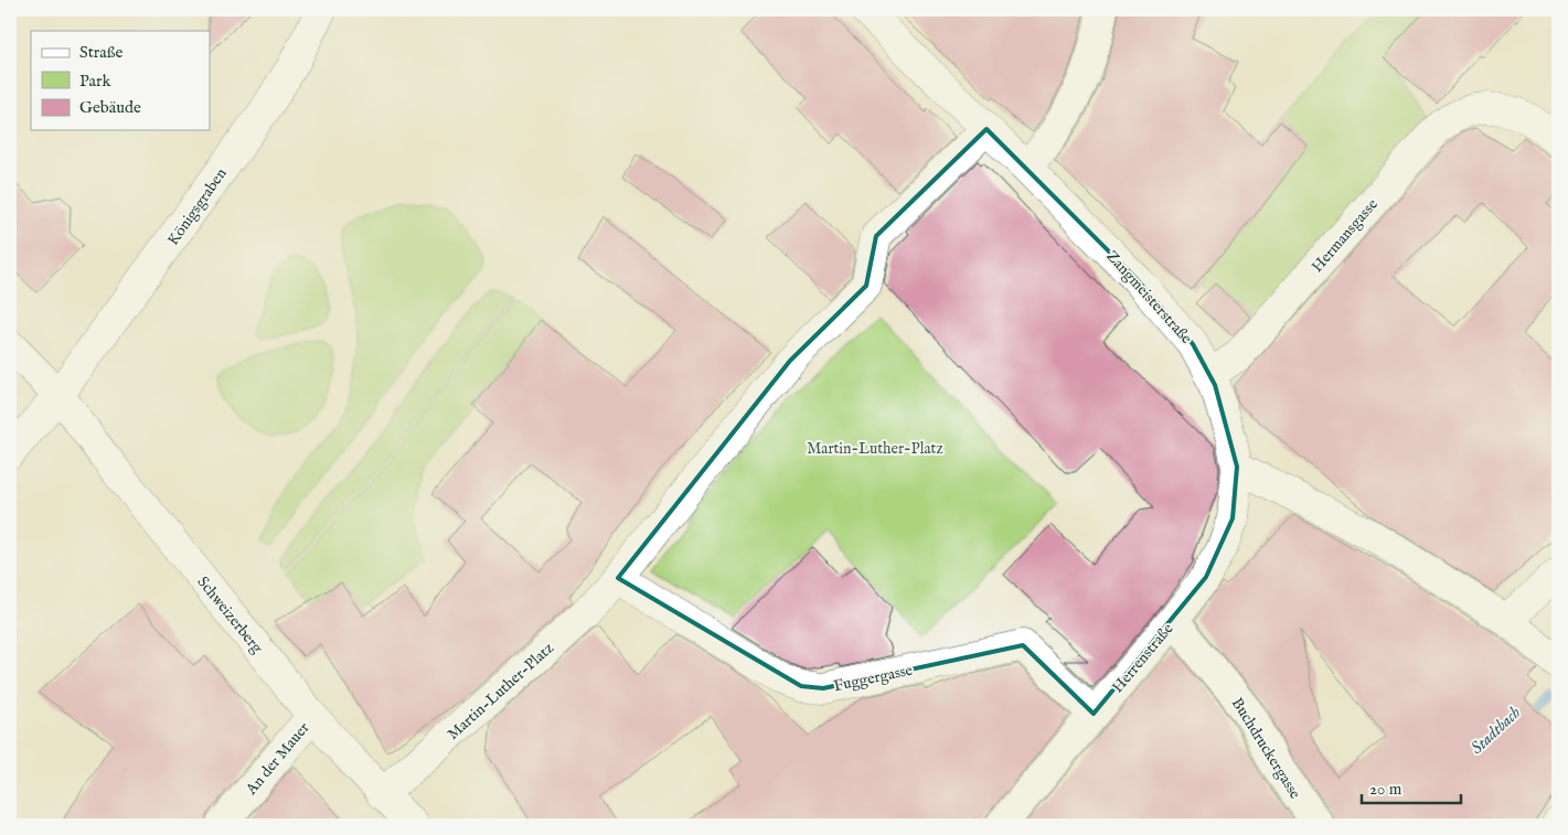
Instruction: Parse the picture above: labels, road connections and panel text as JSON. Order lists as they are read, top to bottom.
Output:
{
  "streets": {
    "street": [
      "Königsgraben",
      "Hermansgasse",
      "Zangmeisterstraße",
      "Schweizerberg",
      "Herrenstraße",
      "Fuggergasse",
      "Martin-Luther-Platz",
      "Buchdruckergasse",
      "An der Mauer"
    ]
  },
  "crossings": [
    ["Königsgraben", "Schweizerberg"],
    ["Hermansgasse", "Zangmeisterstraße"],
    ["Zangmeisterstraße", "Herrenstraße"],
    ["Zangmeisterstraße", "Martin-Luther-Platz"],
    ["Schweizerberg", "Martin-Luther-Platz"],
    ["Schweizerberg", "An der Mauer"],
    ["Herrenstraße", "Fuggergasse"],
    ["Herrenstraße", "Buchdruckergasse"],
    ["Fuggergasse", "Martin-Luther-Platz"]
  ],
  "water": ["Stadtbach"],
  "parks": ["Martin-Luther-Platz"],
  "legend": ["Straße", "Park", "Gebäude"],
  "scale_bar": "20 m"
}
